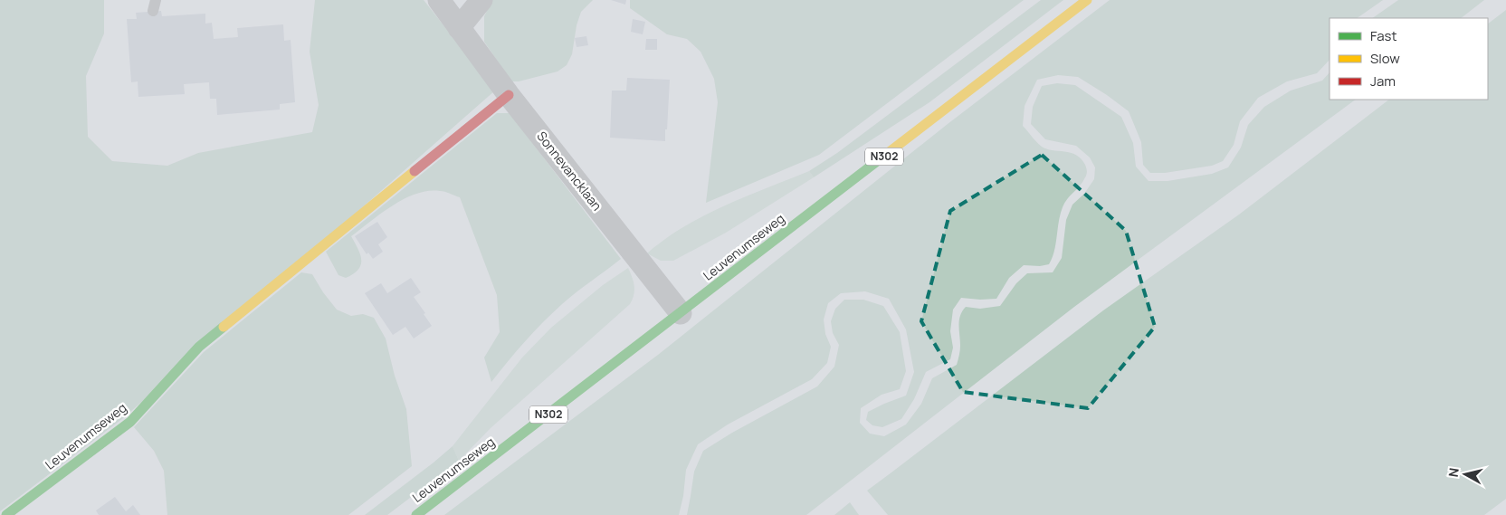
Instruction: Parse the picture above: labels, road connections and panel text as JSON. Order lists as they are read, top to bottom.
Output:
{
  "streets": {
    "main road": ["N302", "Leuvenumseweg"],
    "street": ["Sonnevancklaan"]
  },
  "crossings": [
    ["Sonnevancklaan", "Leuvenumseweg"]
  ],
  "legend": ["Fast", "Slow", "Jam"],
  "north": "left"
}
